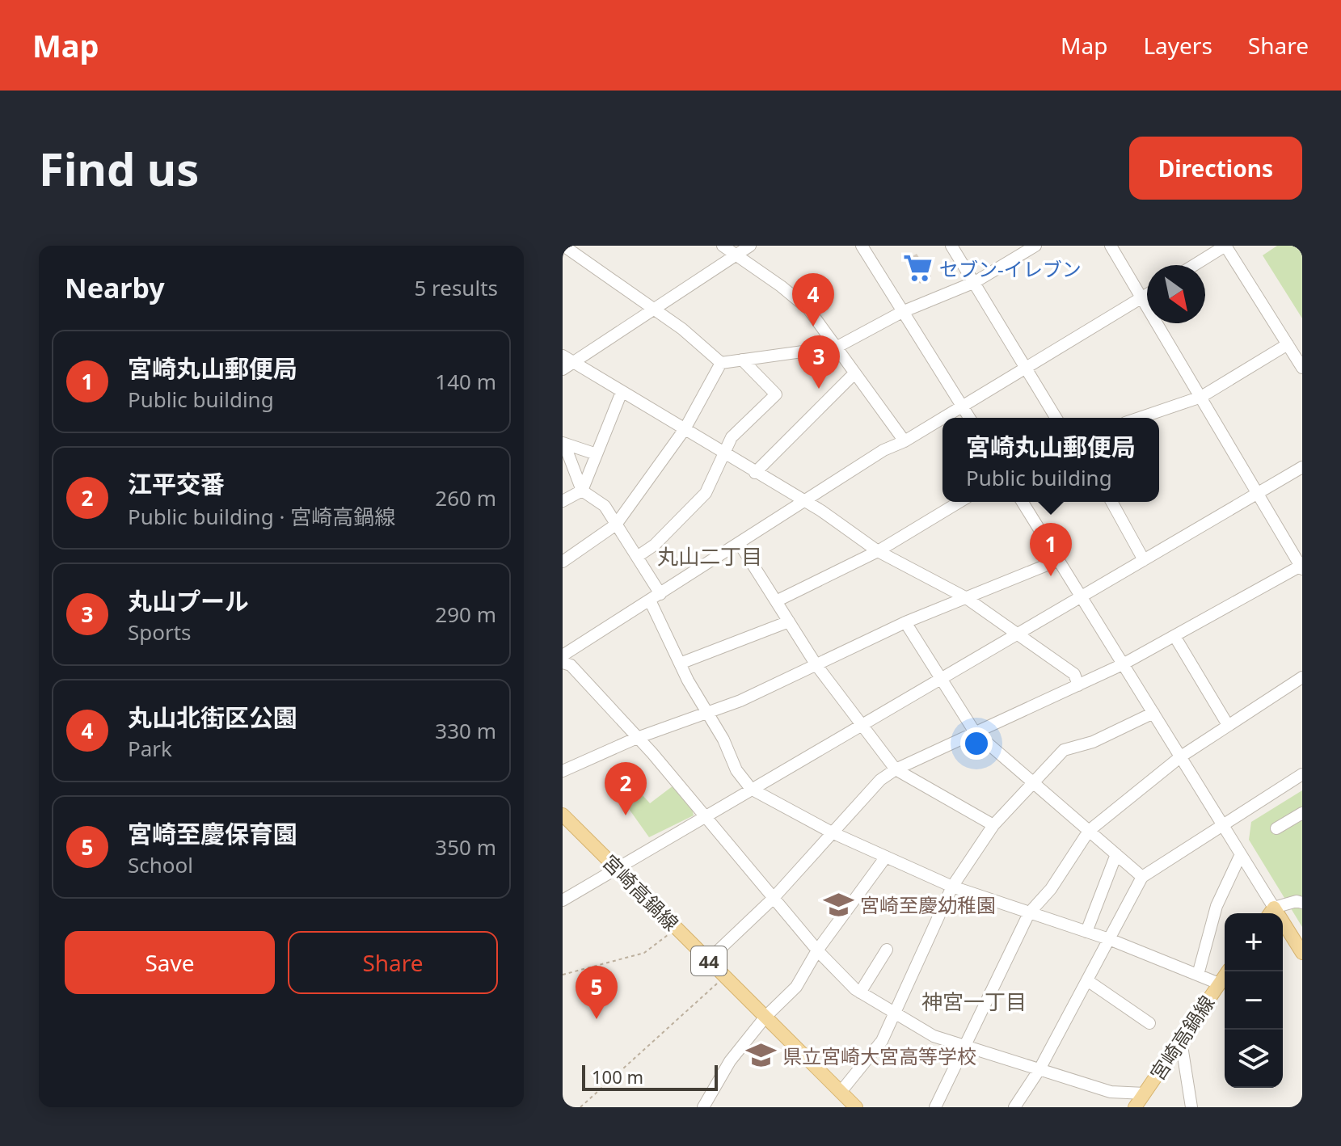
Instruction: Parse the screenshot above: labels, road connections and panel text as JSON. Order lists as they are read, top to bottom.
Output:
{
  "streets": {
    "main road": ["宮崎高鍋線", "44"]
  },
  "districts": ["丸山二丁目", "神宮一丁目"],
  "places": {
    "supermarket": ["セブン-イレブン"],
    "school or university": ["宮崎至慶幼稚園", "県立宮崎大宮高等学校"]
  },
  "scale_bar": "100 m",
  "north": "bottom right",
  "page": {
    "header": "Map",
    "nav": ["Map", "Layers", "Share"],
    "buttons": [
      "Directions",
      ["Save", "Share"]
    ],
    "title": "Find us",
    "heading": ["Nearby", "5 results"],
    "pins": [
      "4",
      "3",
      "1",
      "2",
      "5"
    ],
    "list": [
      {
        "mark": "1",
        "name": "宮崎丸山郵便局",
        "note": "Public building",
        "value": "140 m"
      },
      {
        "mark": "2",
        "name": "江平交番",
        "note": "Public building · 宮崎高鍋線",
        "value": "260 m"
      },
      {
        "mark": "3",
        "name": "丸山プール",
        "note": "Sports",
        "value": "290 m"
      },
      {
        "mark": "4",
        "name": "丸山北街区公園",
        "note": "Park",
        "value": "330 m"
      },
      {
        "mark": "5",
        "name": "宮崎至慶保育園",
        "note": "School",
        "value": "350 m"
      }
    ],
    "popup": ["宮崎丸山郵便局", "Public building"],
    "map_buttons": ["+", "−"],
    "scale": "100 m"
  }
}
